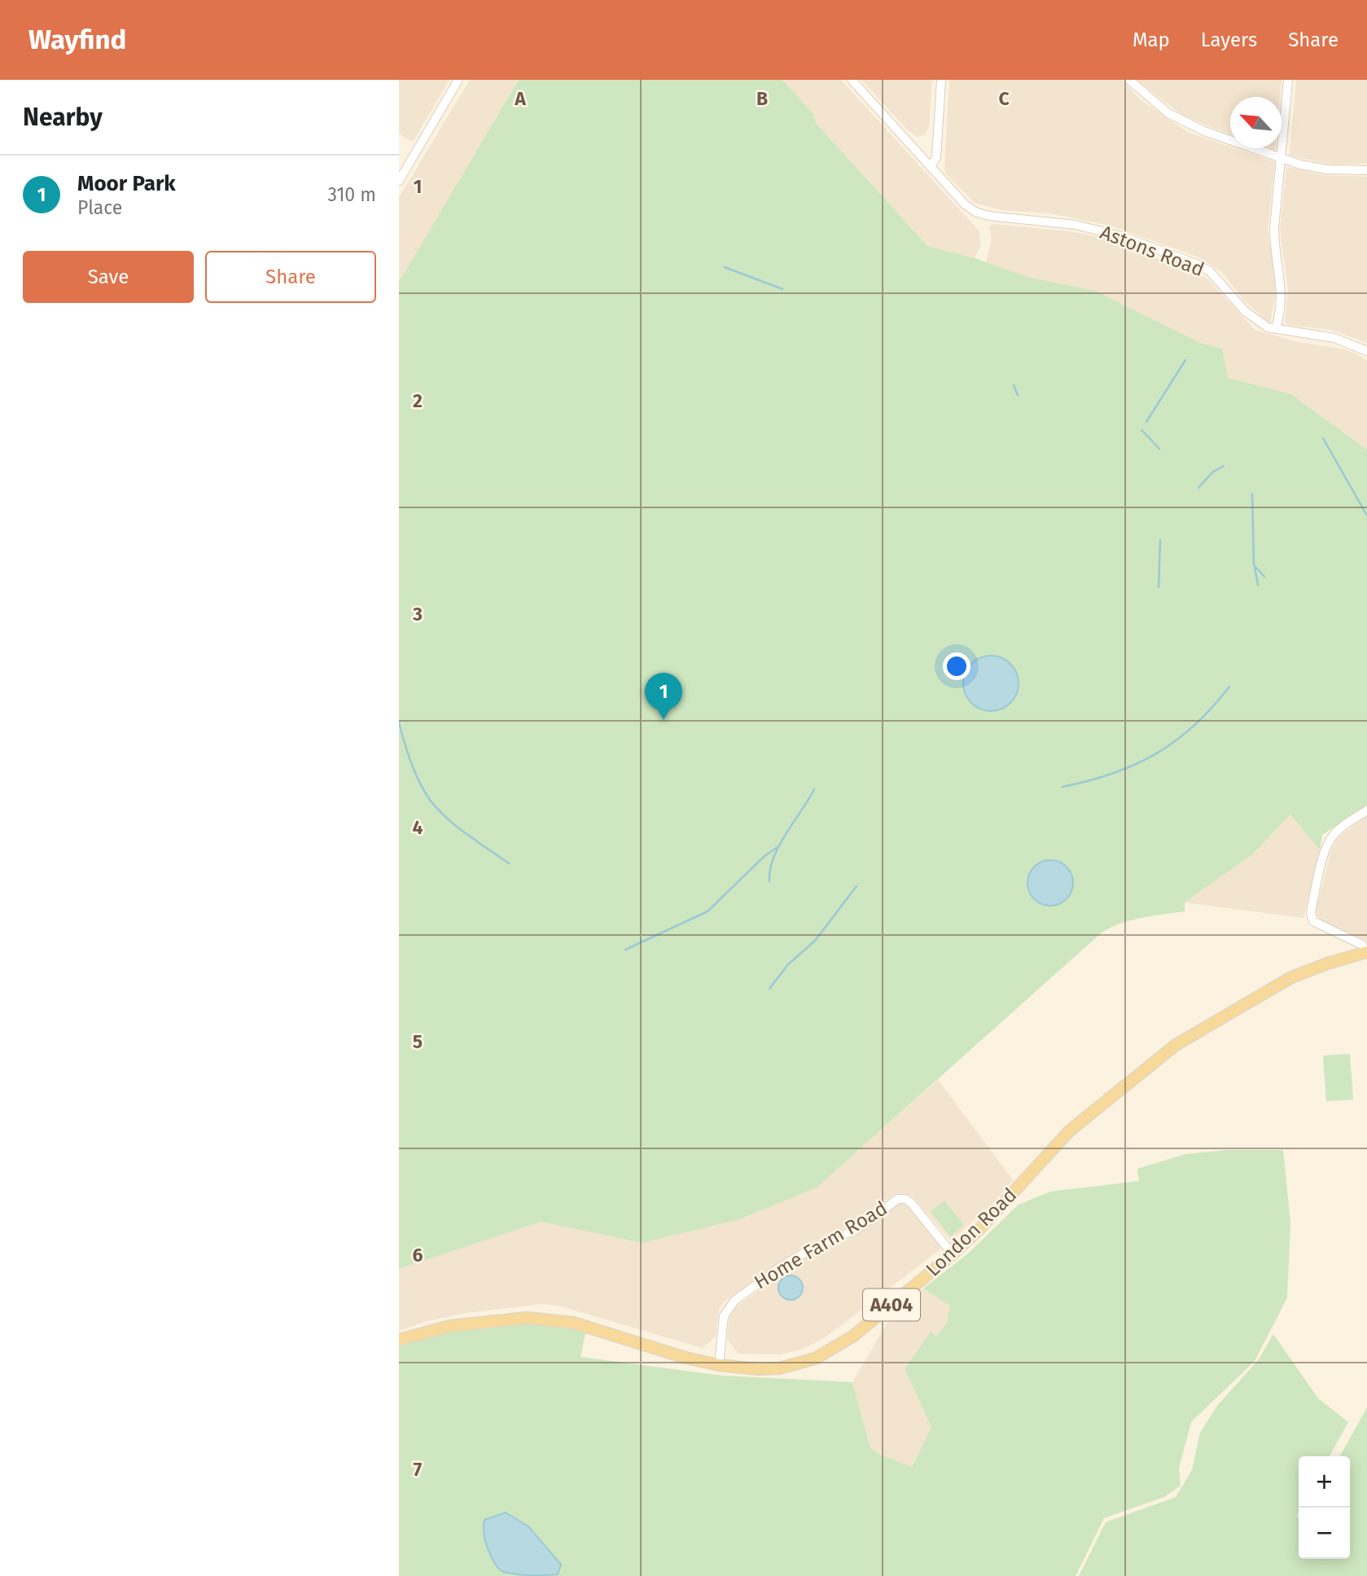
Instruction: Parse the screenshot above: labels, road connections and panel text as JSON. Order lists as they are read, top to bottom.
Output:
{
  "streets": {
    "main road": ["London Road", "A404"],
    "street": ["Astons Road", "Home Farm Road"]
  },
  "crossings": [
    ["London Road", "Home Farm Road"]
  ],
  "north": "top left",
  "page": {
    "header": "Wayfind",
    "nav": ["Map", "Layers", "Share"],
    "heading": "Nearby",
    "list": [
      {
        "mark": "1",
        "name": "Moor Park",
        "note": "Place",
        "value": "310 m"
      }
    ],
    "buttons": ["Save", "Share"],
    "pins": "1",
    "map_buttons": ["+", "−"]
  },
  "grid": {
    "columns": ["A", "B", "C"],
    "rows": [
      "1",
      "2",
      "3",
      "4",
      "5",
      "6",
      "7"
    ]
  }
}
